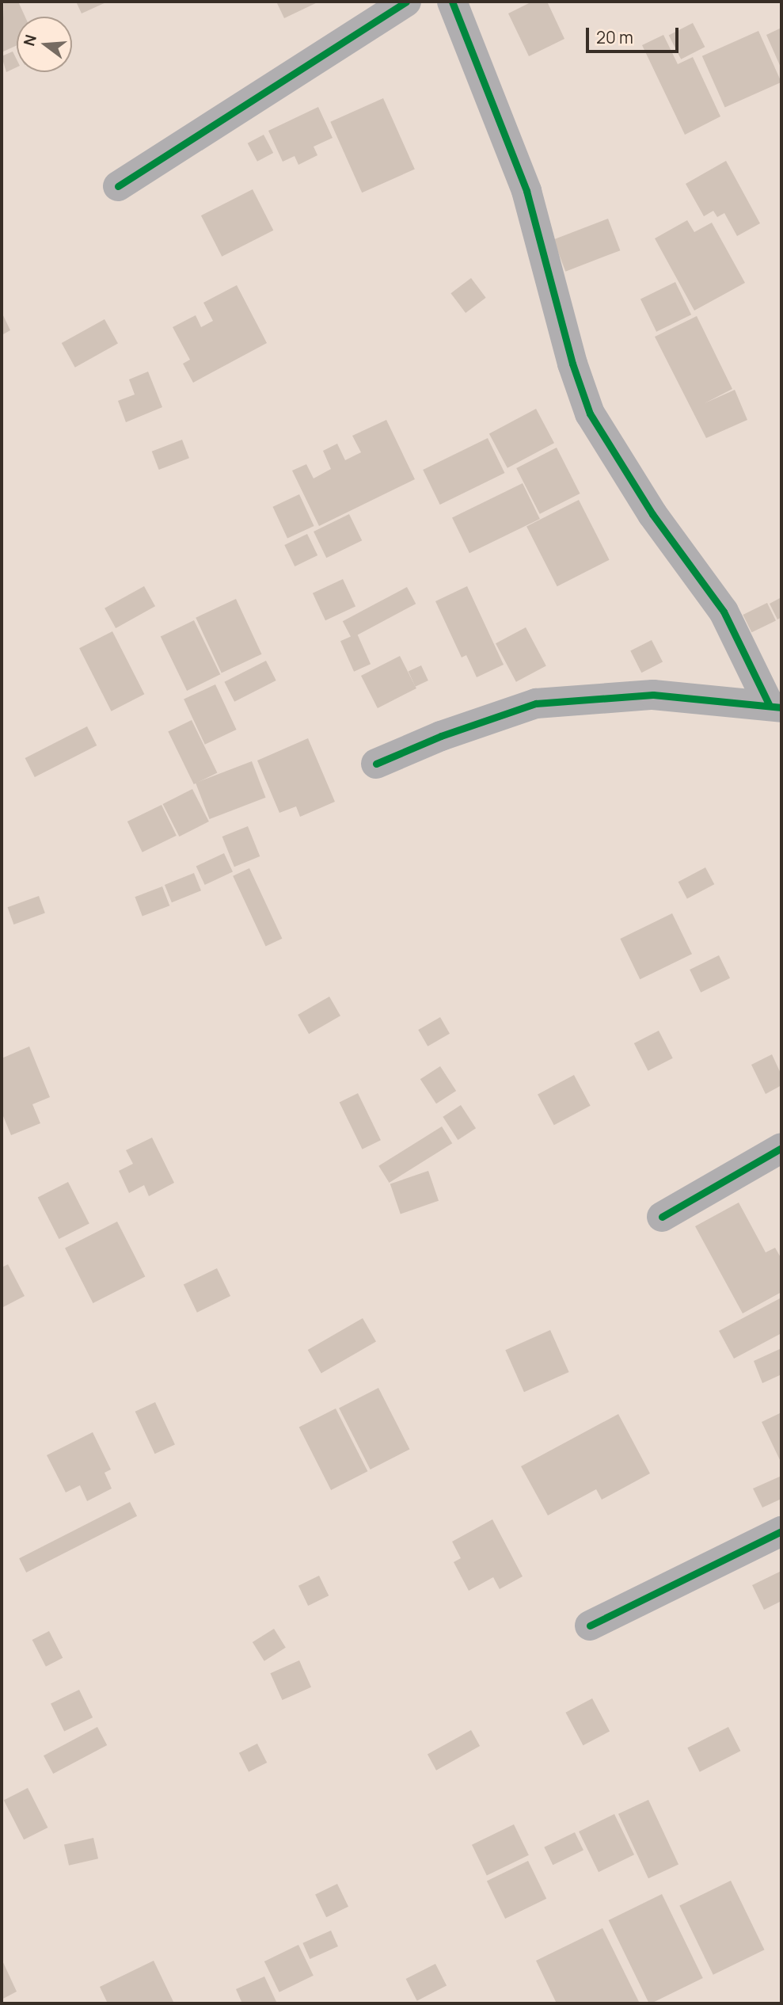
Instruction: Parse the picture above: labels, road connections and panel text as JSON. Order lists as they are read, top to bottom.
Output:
{
  "scale_bar": "20 m",
  "north": "left"
}
